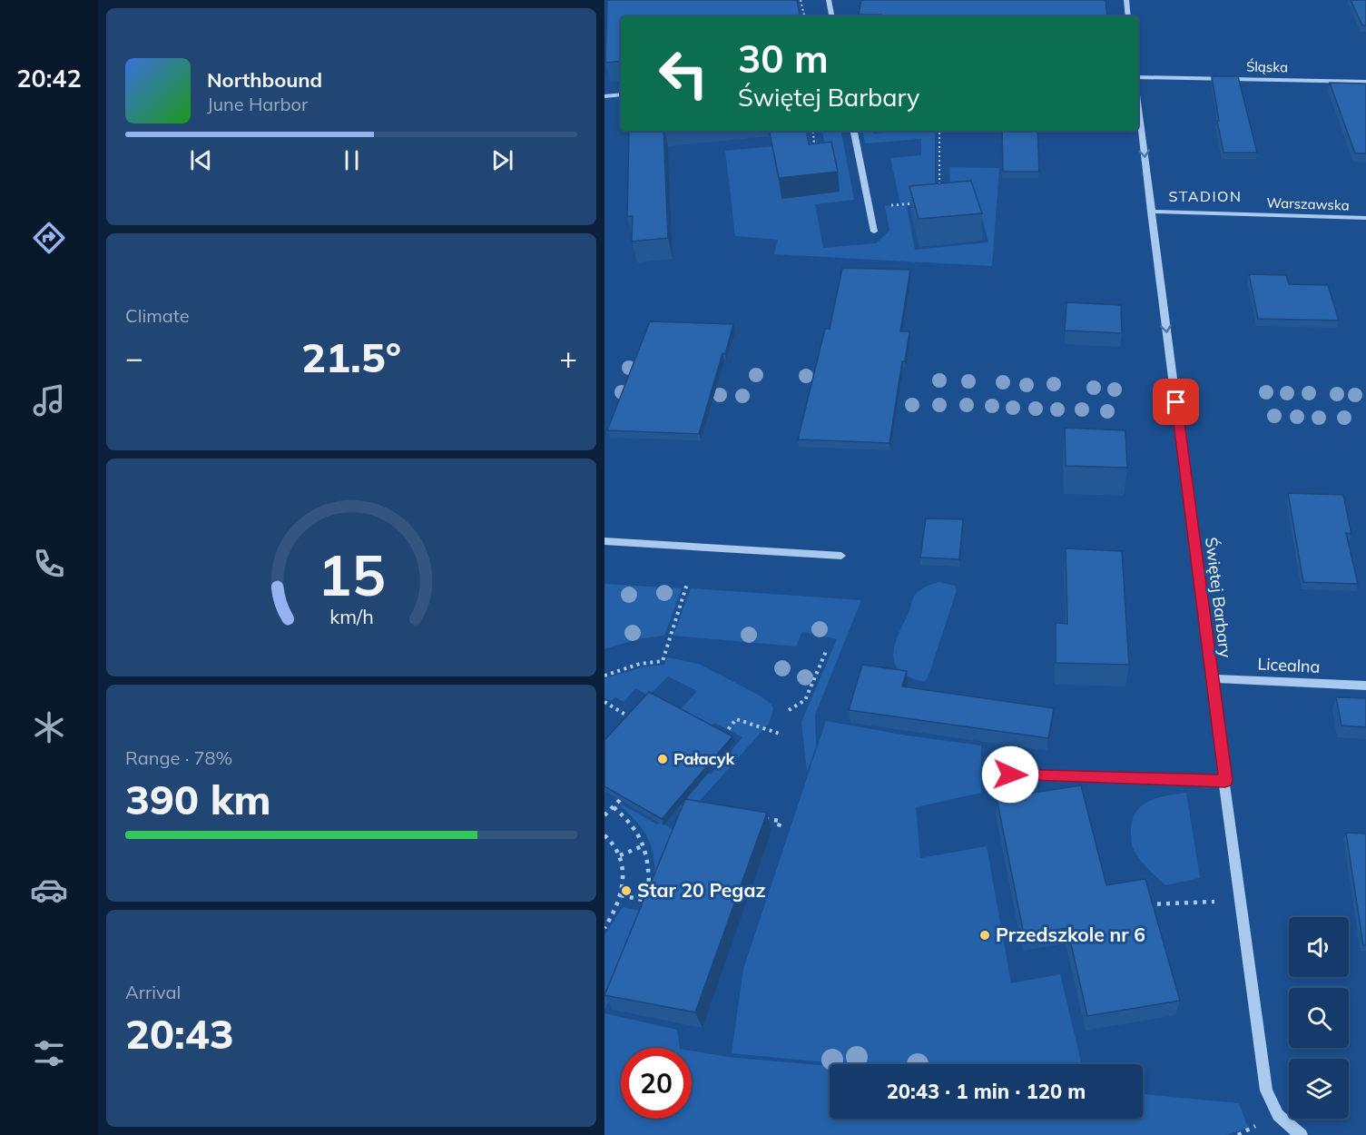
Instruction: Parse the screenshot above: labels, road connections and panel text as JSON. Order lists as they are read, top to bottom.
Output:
{
  "streets": {
    "street": [
      "Śląska",
      "Warszawska",
      "Świętej Barbary",
      "Licealna"
    ]
  },
  "crossings": [
    ["Warszawska", "Świętej Barbary"],
    ["Świętej Barbary", "Licealna"]
  ],
  "one_way": ["Świętej Barbary"],
  "districts": ["STADION"],
  "places": ["Pałacyk", "Star 20 Pegaz", "Przedszkole nr 6"],
  "page": {
    "tabs": "20:42",
    "turn": ["30 m", "Świętej Barbary"],
    "song": ["Northbound", "June Harbor"],
    "tile": [
      "Climate",
      ["Range · 78%", "390 km"],
      ["Arrival", "20:43"]
    ],
    "heat": ["−", "21.5°", "+"],
    "limit": "20",
    "trip": "20:43 · 1 min · 120 m",
    "gauge": ["15", "km/h"]
  }
}
